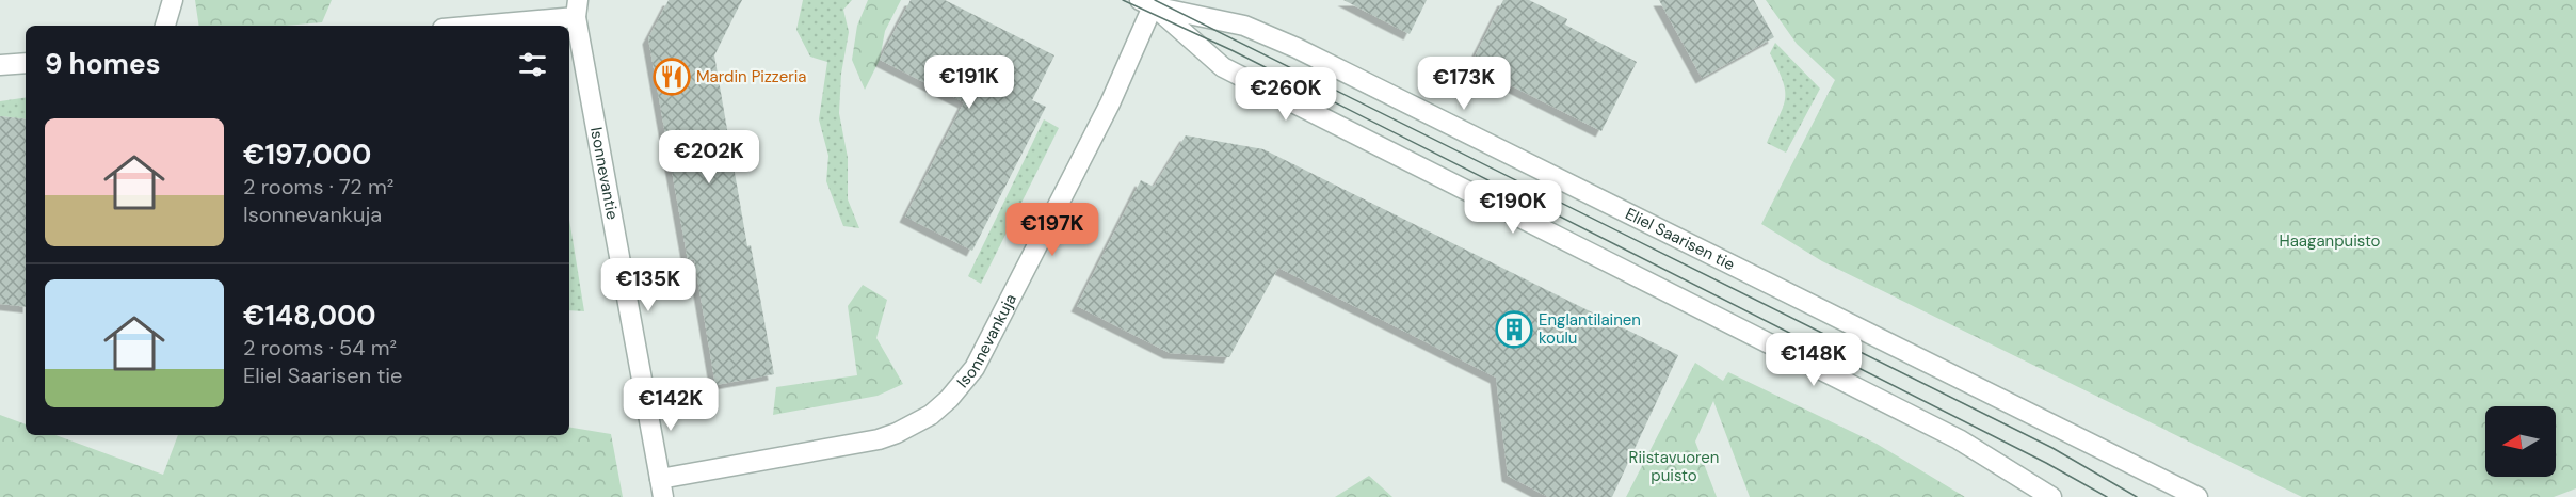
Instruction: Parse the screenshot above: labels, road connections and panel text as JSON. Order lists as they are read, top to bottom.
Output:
{
  "streets": {
    "street": ["Isonnevantie", "Eliel Saarisen tie", "Isonnevankuja"]
  },
  "crossings": [
    ["Isonnevantie", "Isonnevankuja"],
    ["Eliel Saarisen tie", "Isonnevankuja"]
  ],
  "parks": ["Haaganpuisto", "Riistavuoren puisto"],
  "places": {
    "restaurant": ["Mardin Pizzeria"],
    "building": ["Englantilainen koulu"]
  },
  "north": "left",
  "page": {
    "heading": "9 homes",
    "price": [
      "€191K",
      "€173K",
      "€260K",
      "€202K",
      "€190K",
      "€197K",
      "€135K",
      "€148K",
      "€142K"
    ],
    "list": [
      {
        "name": "€197,000",
        "note": "2 rooms · 72 m² · Isonnevankuja"
      },
      {
        "name": "€148,000",
        "note": "2 rooms · 54 m² · Eliel Saarisen tie"
      }
    ]
  }
}
